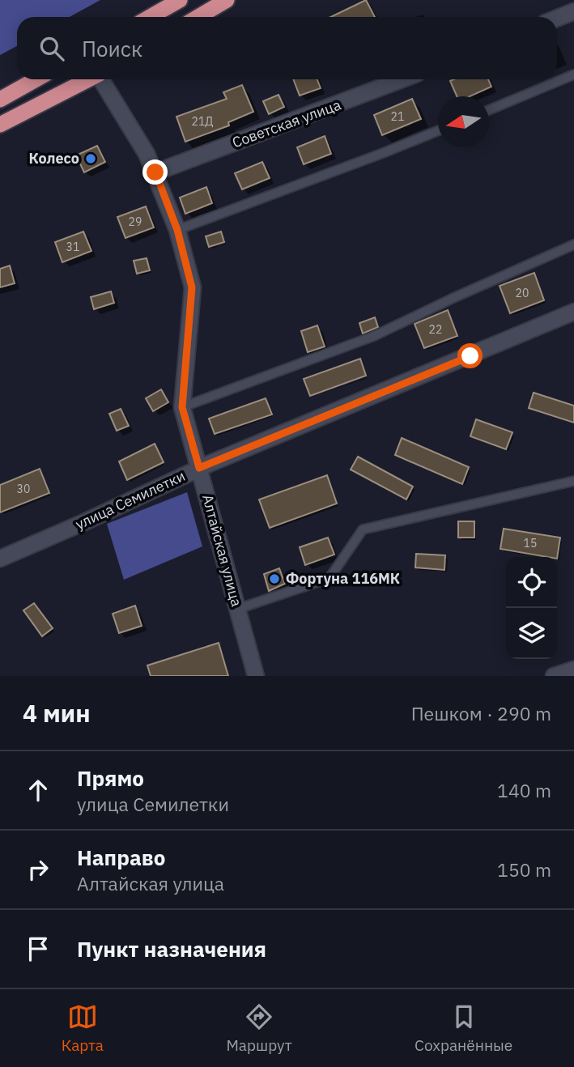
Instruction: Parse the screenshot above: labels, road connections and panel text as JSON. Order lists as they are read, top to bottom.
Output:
{
  "streets": {
    "street": ["Советская улица", "улица Семилетки", "Алтайская улица"]
  },
  "crossings": [
    ["Советская улица", "Алтайская улица"],
    ["улица Семилетки", "Алтайская улица"]
  ],
  "places": ["Колесо", "Фортуна 116МК"],
  "house_numbers": [
    "21",
    "21Д",
    "29",
    "31",
    "20",
    "22",
    "30",
    "15"
  ],
  "north": "left",
  "page": {
    "search": "Поиск",
    "heading": ["4 мин", "Пешком · 290 m"],
    "list": [
      ["Прямо", "улица Семилетки", "140 m"],
      ["Направо", "Алтайская улица", "150 m"],
      "Пункт назначения"
    ],
    "nav": ["Карта", "Маршрут", "Сохранённые"]
  }
}
